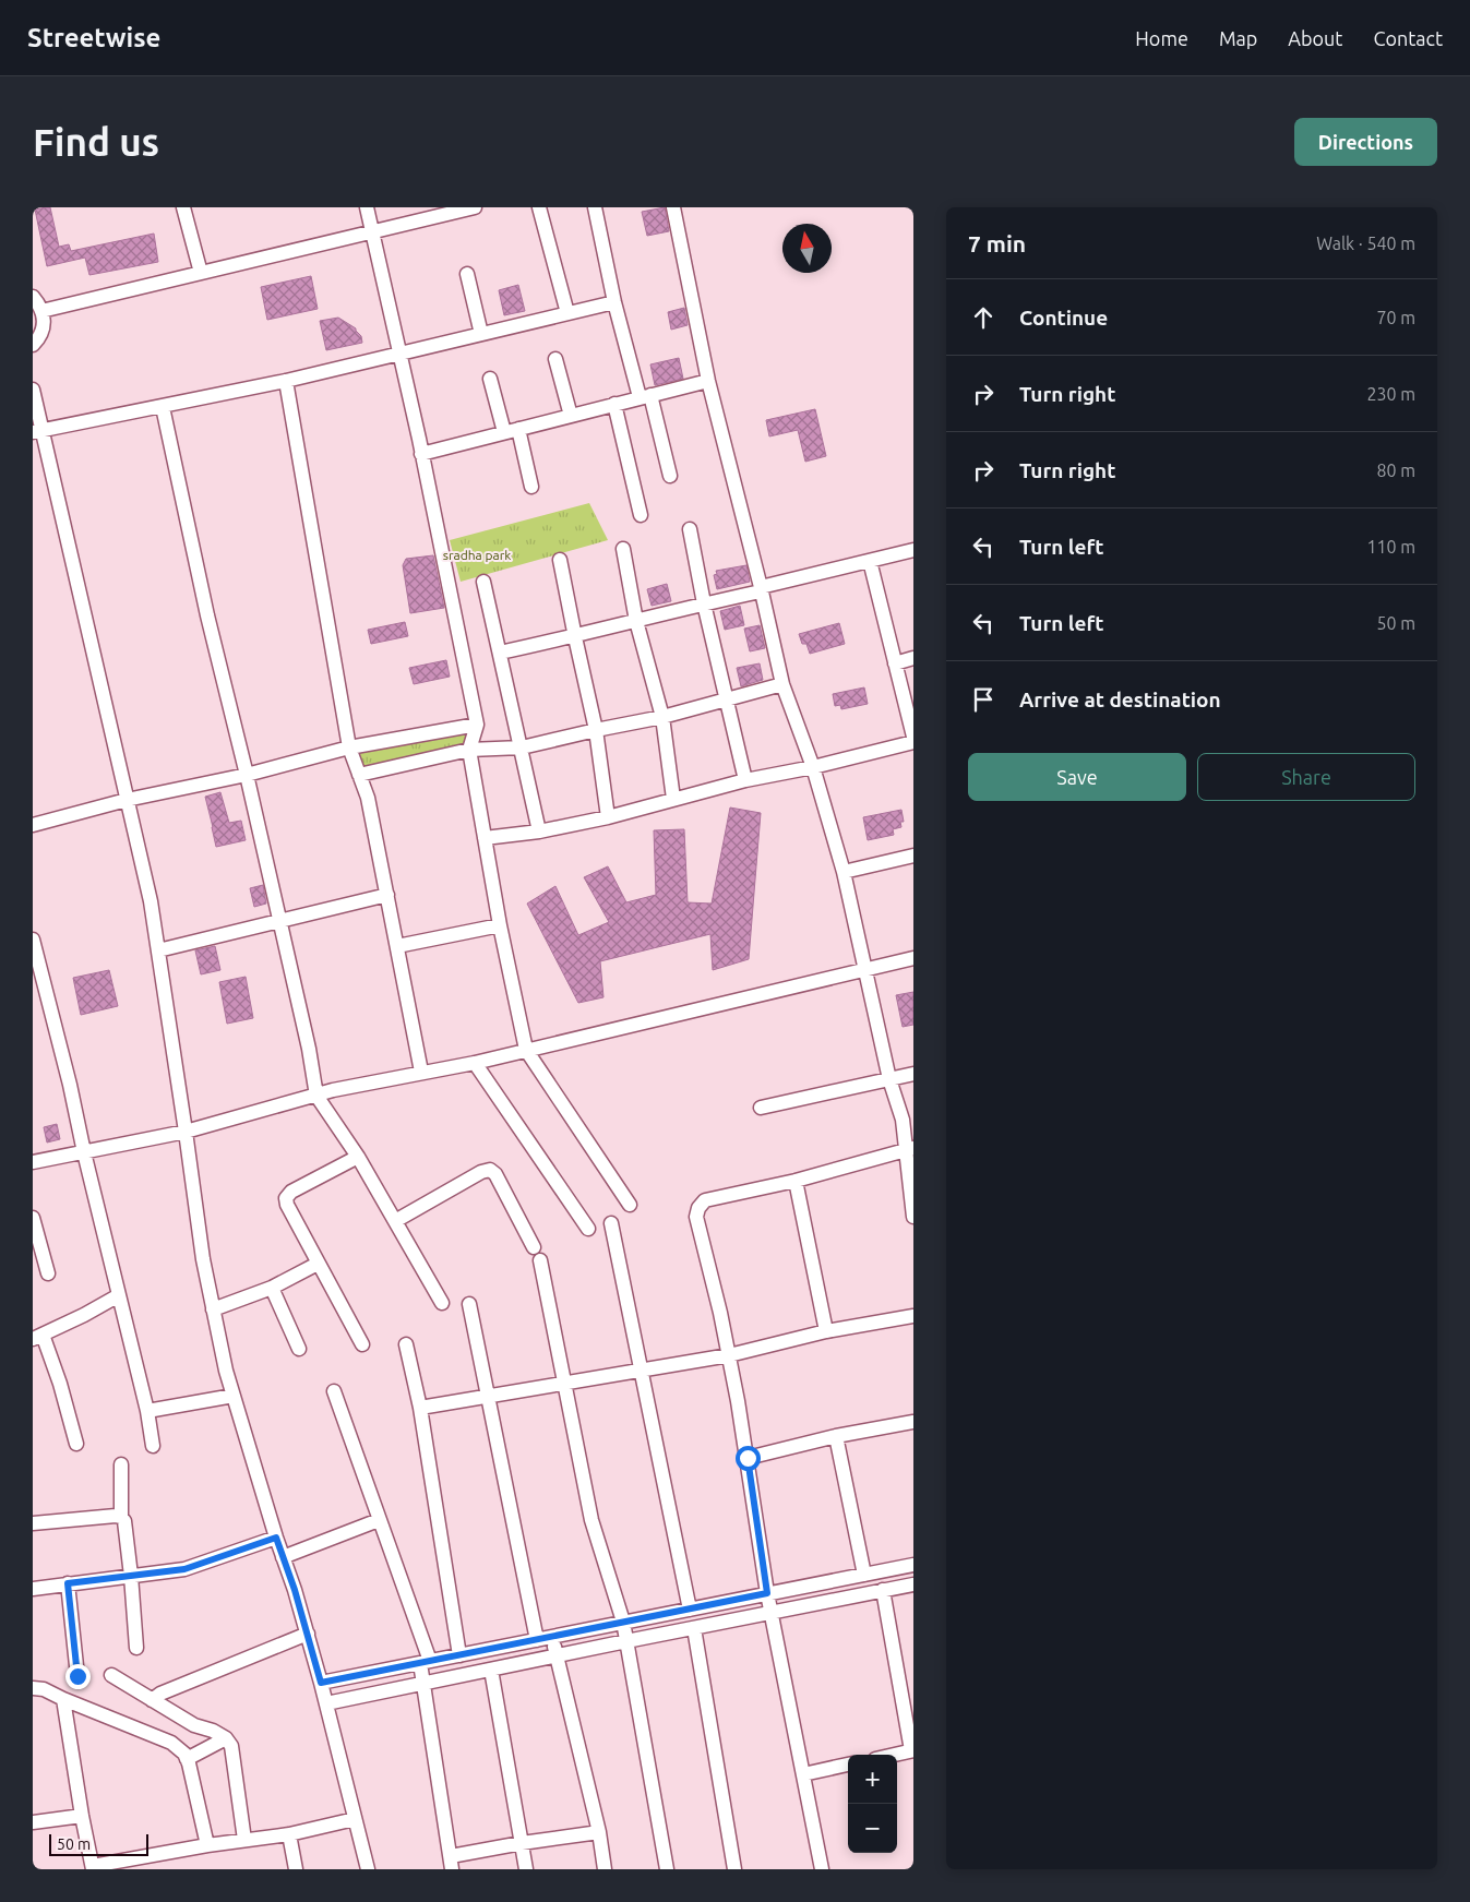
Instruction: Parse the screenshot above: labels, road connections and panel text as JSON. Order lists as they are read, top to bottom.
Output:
{
  "parks": ["sradha park"],
  "scale_bar": "50 m",
  "north": "top",
  "page": {
    "header": "Streetwise",
    "nav": [
      "Home",
      "Map",
      "About",
      "Contact"
    ],
    "buttons": [
      "Directions",
      ["Save", "Share"]
    ],
    "title": "Find us",
    "heading": ["7 min", "Walk · 540 m"],
    "list": [
      ["Continue", "70 m"],
      ["Turn right", "230 m"],
      ["Turn right", "80 m"],
      ["Turn left", "110 m"],
      ["Turn left", "50 m"],
      "Arrive at destination"
    ],
    "map_buttons": ["+", "−"],
    "scale": "50 m"
  }
}
